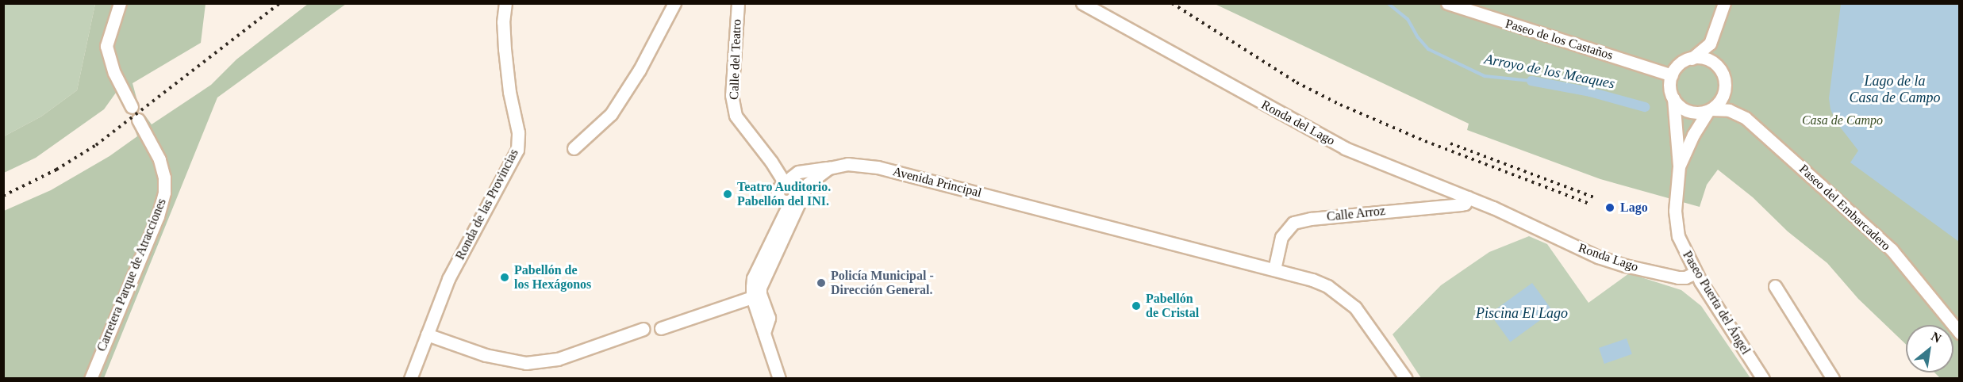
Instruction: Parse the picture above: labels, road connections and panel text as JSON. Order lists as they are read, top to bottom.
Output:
{
  "streets": {
    "street": [
      "Paseo de los Castaños",
      "Calle del Teatro",
      "Ronda del Lago",
      "Avenida Principal",
      "Ronda de las Provincias",
      "Paseo del Embarcadero",
      "Calle Arroz",
      "Ronda Lago",
      "Carretera Parque de Atracciones",
      "Paseo Puerta del Ángel"
    ]
  },
  "crossings": [
    ["Paseo de los Castaños", "Paseo del Embarcadero"],
    ["Paseo de los Castaños", "Paseo Puerta del Ángel"],
    ["Ronda del Lago", "Calle Arroz"],
    ["Ronda del Lago", "Ronda Lago"],
    ["Avenida Principal", "Calle Arroz"],
    ["Paseo del Embarcadero", "Paseo Puerta del Ángel"],
    ["Ronda Lago", "Paseo Puerta del Ángel"]
  ],
  "water": ["Arroyo de los Meaques", "Lago de la Casa de Campo", "Piscina El Lago"],
  "parks": ["Casa de Campo"],
  "places": [
    "Teatro Auditorio. Pabellón del INI.",
    "Lago",
    "Pabellón de los Hexágonos",
    "Policía Municipal - Dirección General.",
    "Pabellón de Cristal"
  ],
  "north": "top right"
}
